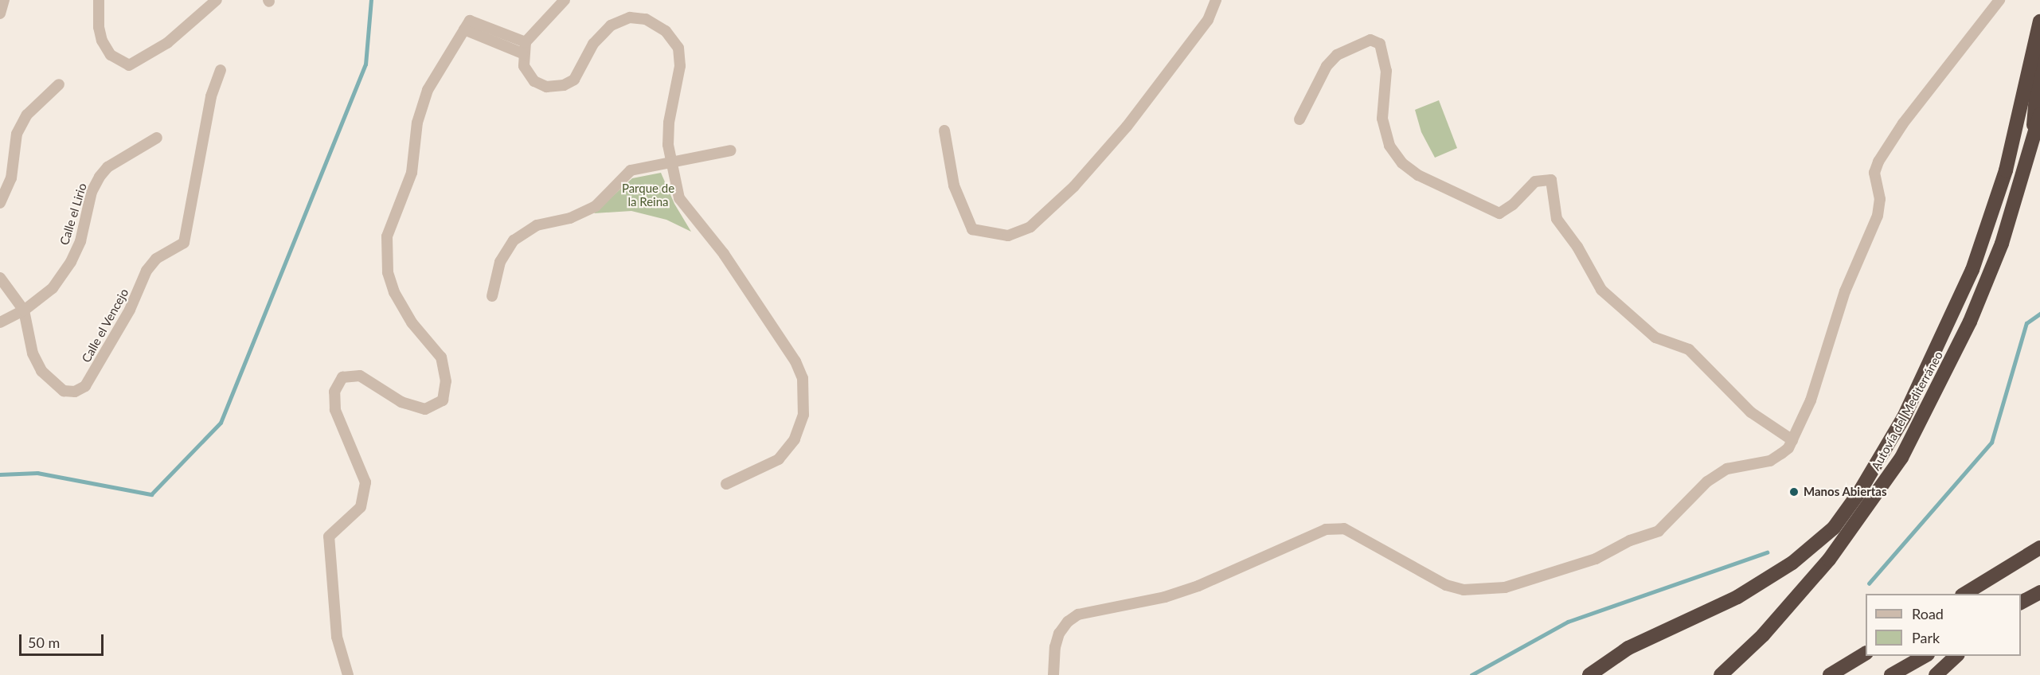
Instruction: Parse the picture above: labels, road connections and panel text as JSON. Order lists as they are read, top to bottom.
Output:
{
  "streets": {
    "highway": ["Autovía del Mediterráneo"],
    "street": ["Calle el Lirio", "Calle el Vencejo"]
  },
  "crossings": [
    ["Calle el Lirio", "Calle el Vencejo"]
  ],
  "parks": ["Parque de la Reina"],
  "places": ["Manos Abiertas"],
  "legend": ["Road", "Park"],
  "scale_bar": "50 m"
}
